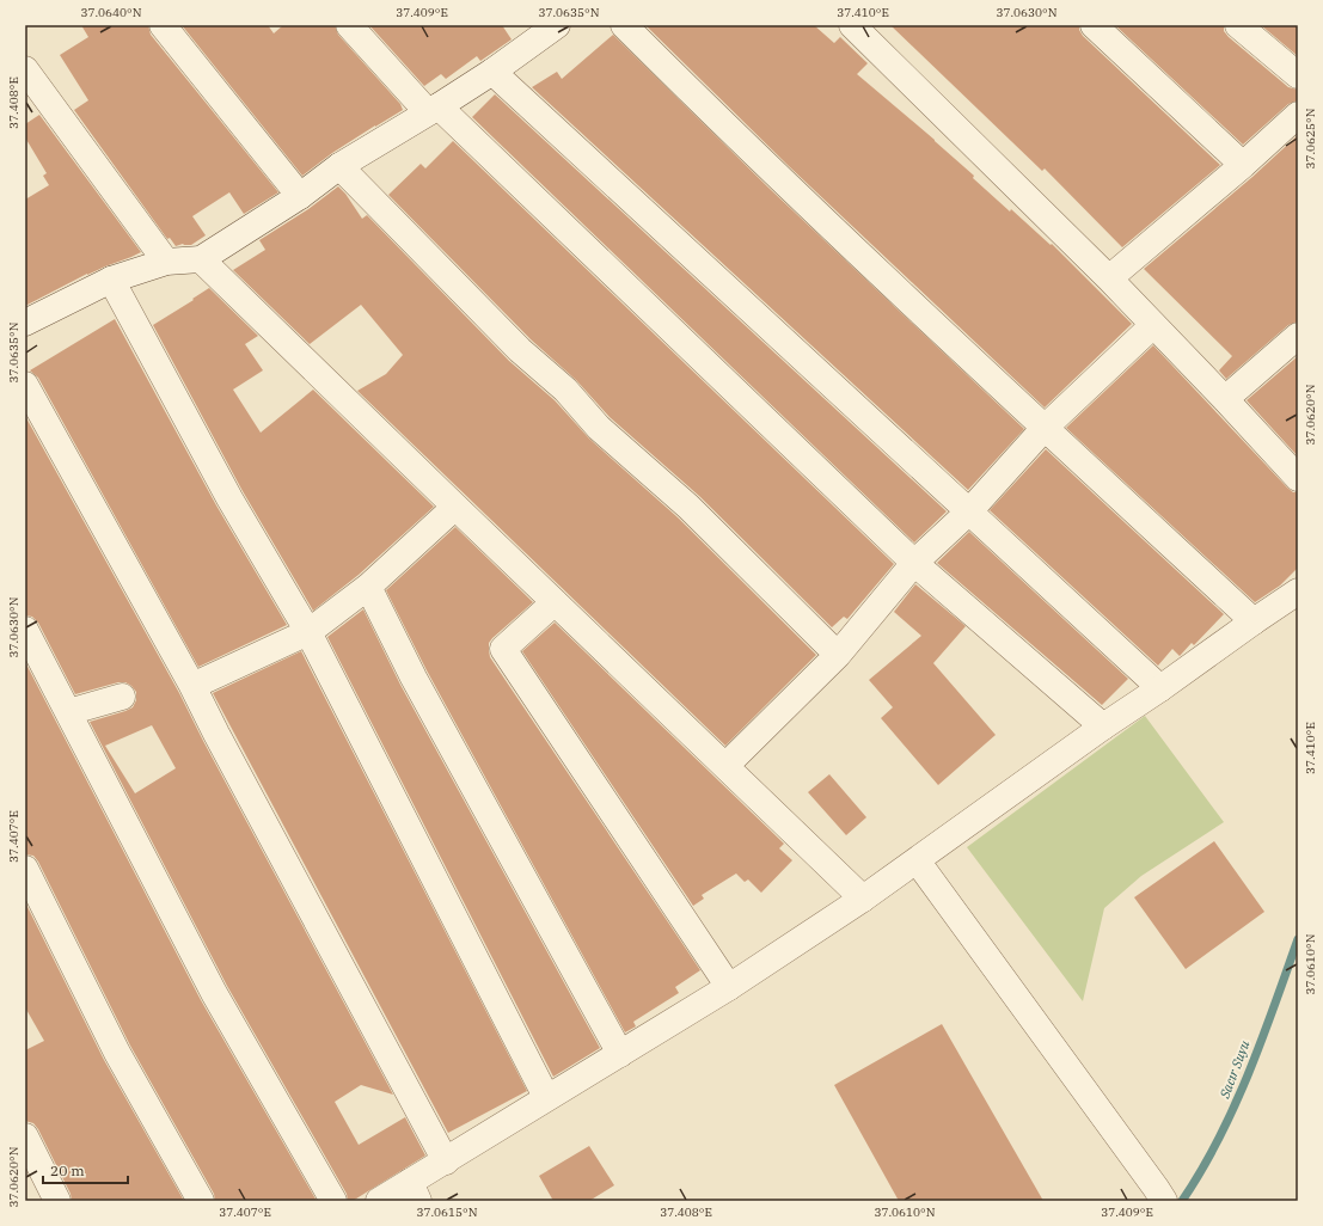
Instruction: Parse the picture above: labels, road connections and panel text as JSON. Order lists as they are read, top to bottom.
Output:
{
  "water": ["Sacır Suyu"],
  "scale_bar": "20 m",
  "coordinates": [
    "37.0640°N",
    "37.409°E",
    "37.0635°N",
    "37.410°E",
    "37.0630°N",
    "37.408°E",
    "37.0625°N",
    "37.0620°N",
    "37.407°E",
    "37.0610°N",
    "37.0615°N"
  ]
}
